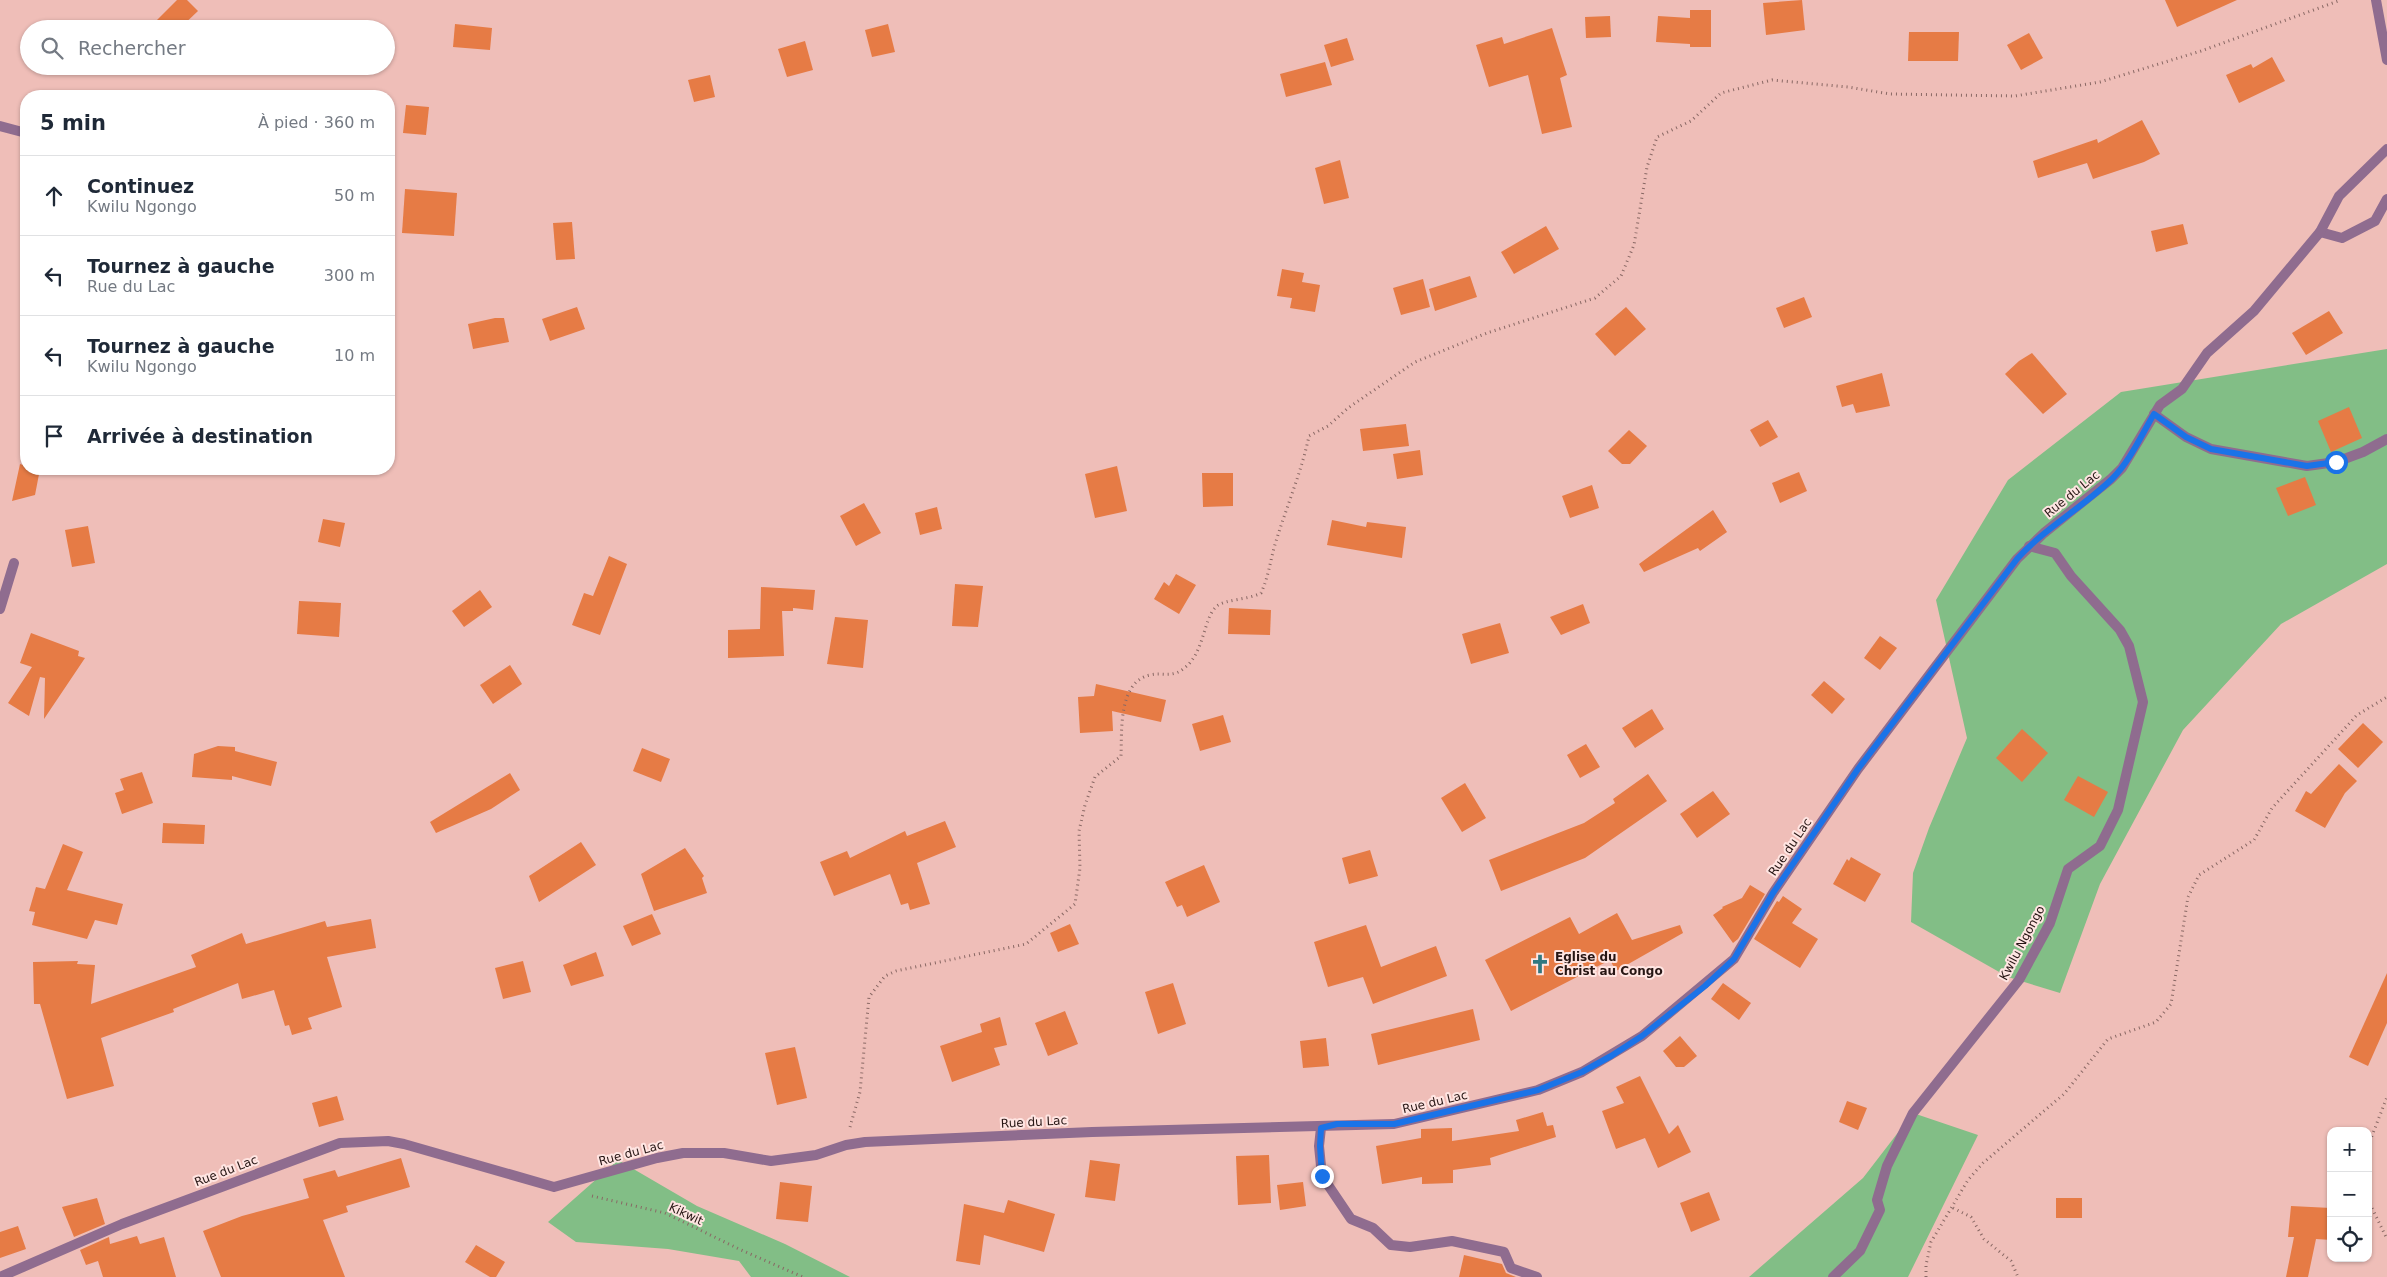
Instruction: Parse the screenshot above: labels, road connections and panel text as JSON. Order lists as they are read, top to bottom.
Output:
{
  "streets": {
    "street": ["Rue du Lac", "Kwilu Ngongo"],
    "path": ["Kikwit"]
  },
  "crossings": [
    ["Rue du Lac", "Kwilu Ngongo"],
    ["Rue du Lac", "Kikwit"]
  ],
  "places": {
    "church": ["Eglise du Christ au Congo"]
  },
  "page": {
    "search": "Rechercher",
    "heading": ["5 min", "À pied · 360 m"],
    "list": [
      ["Continuez", "Kwilu Ngongo", "50 m"],
      ["Tournez à gauche", "Rue du Lac", "300 m"],
      ["Tournez à gauche", "Kwilu Ngongo", "10 m"],
      "Arrivée à destination"
    ],
    "map_buttons": ["+", "−"]
  }
}
